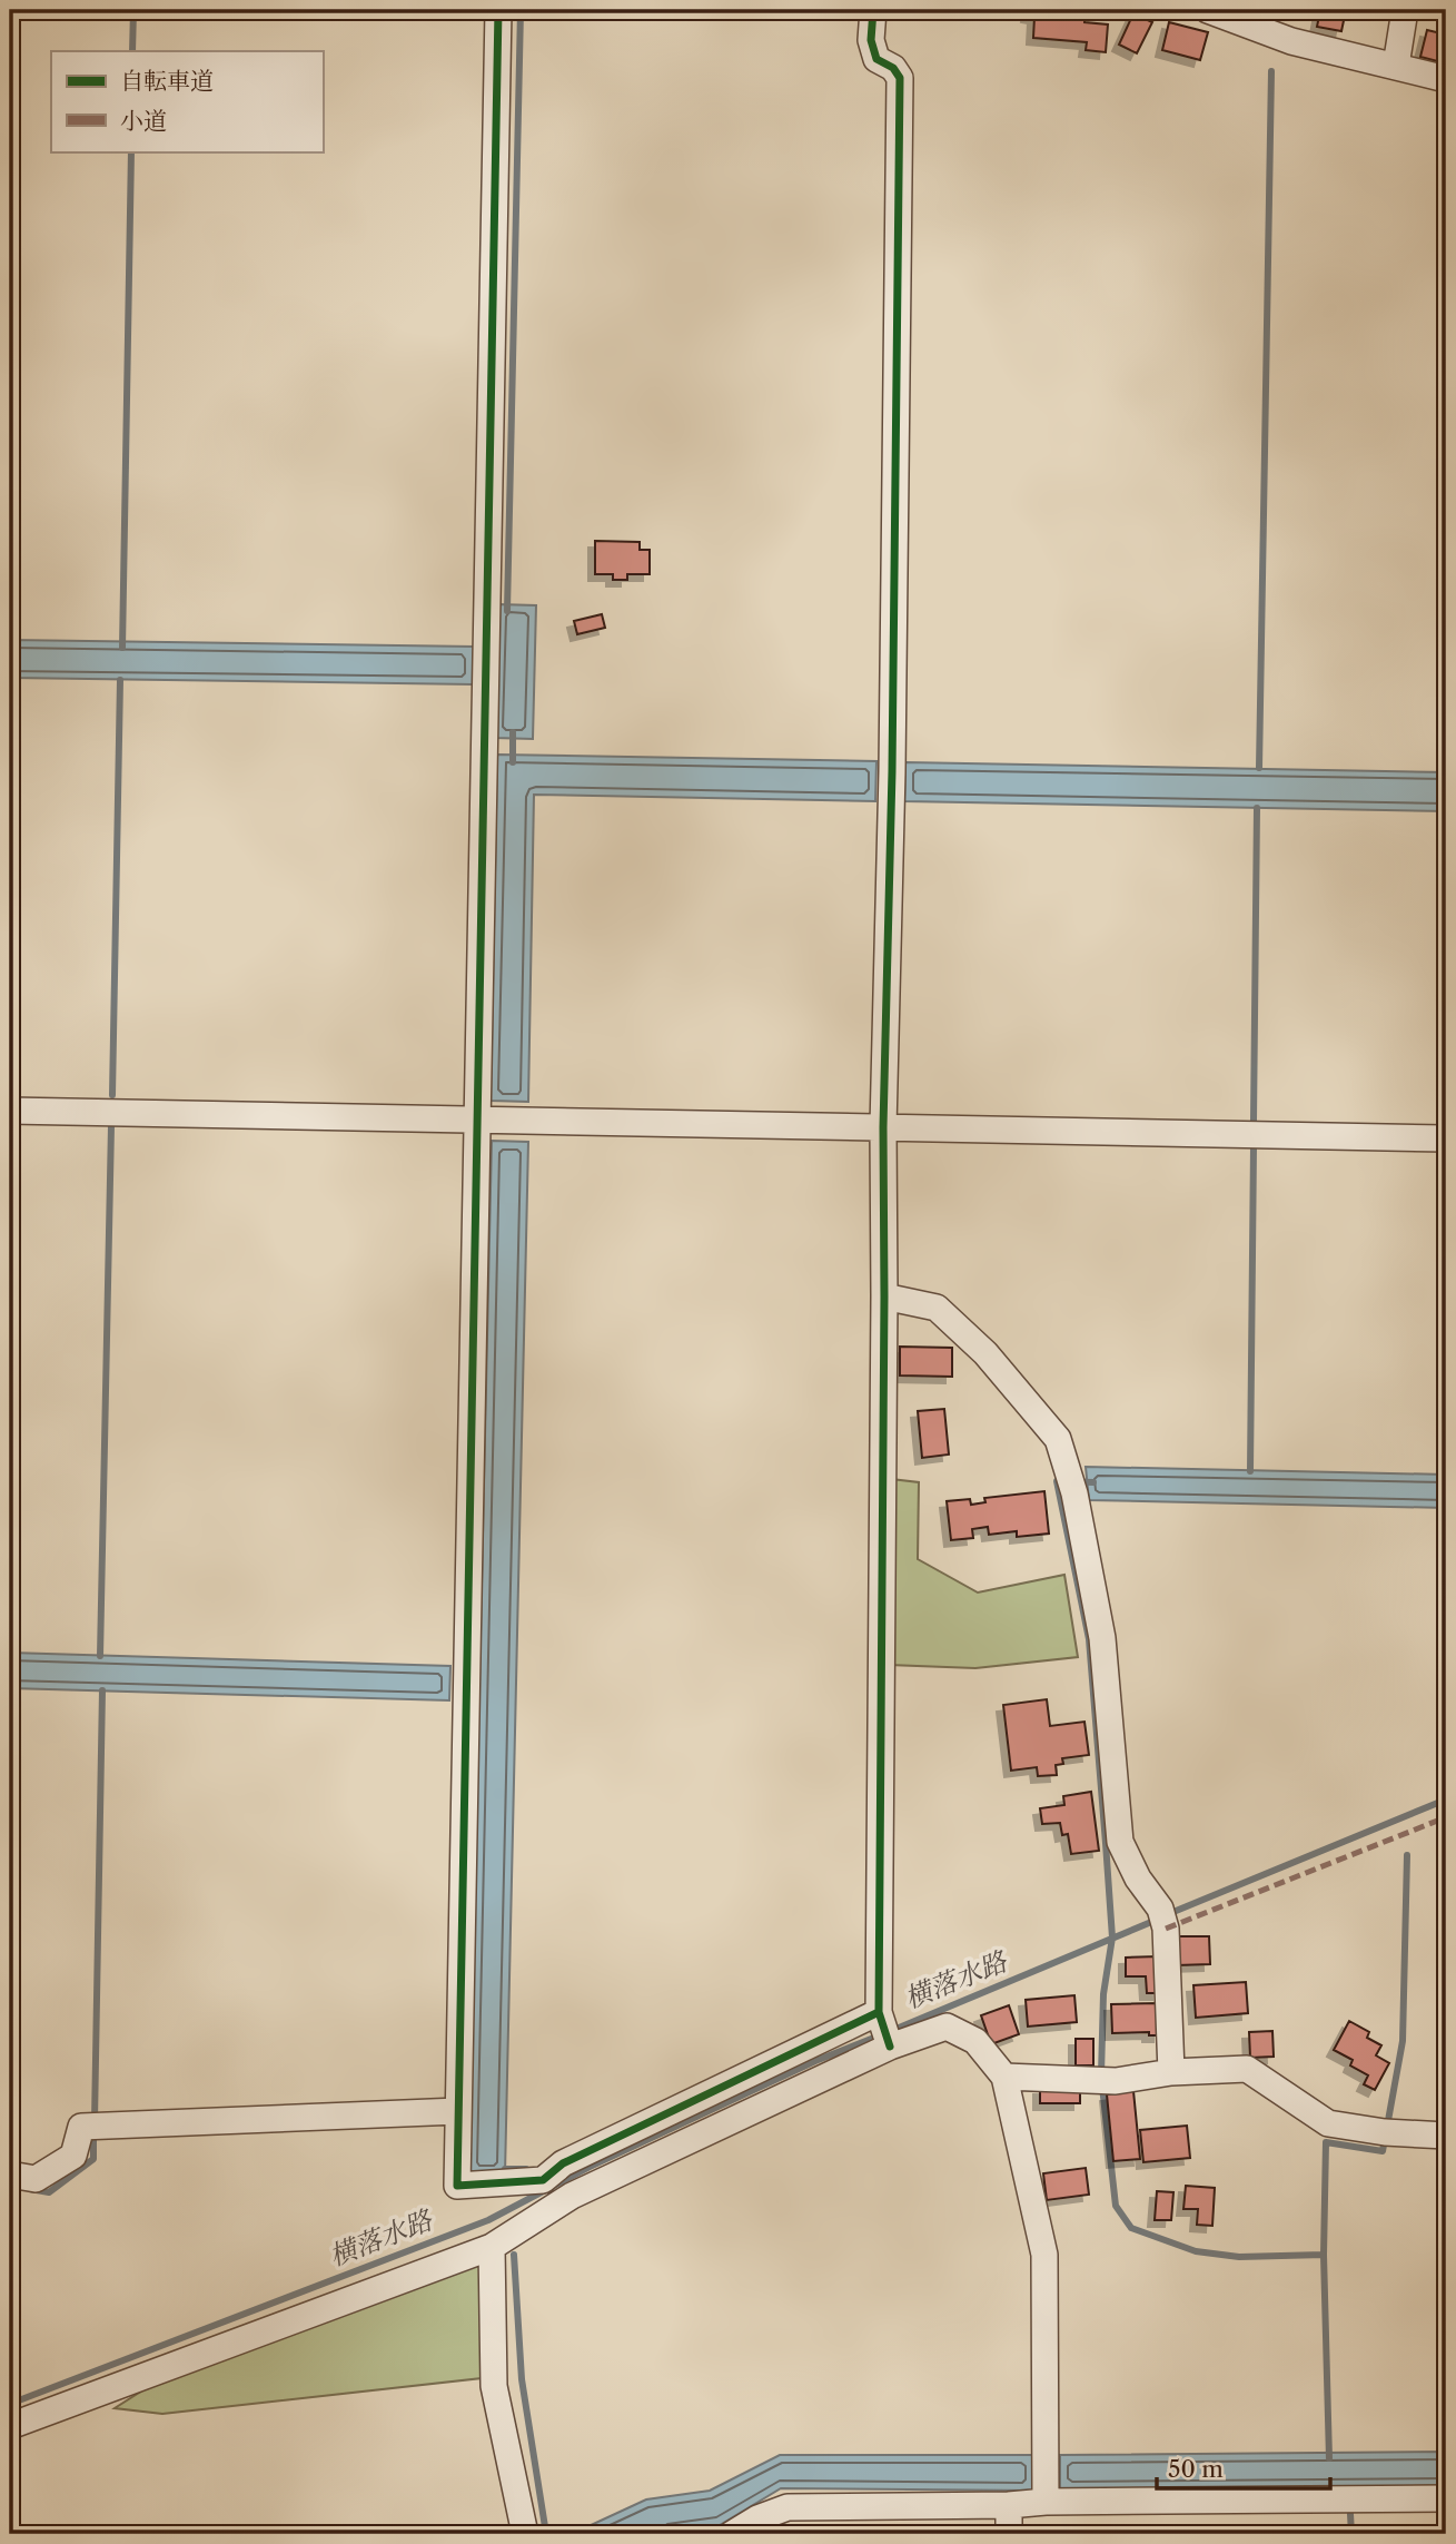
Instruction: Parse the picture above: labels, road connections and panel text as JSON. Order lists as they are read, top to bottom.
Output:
{
  "water": ["横落水路"],
  "legend": ["自転車道", "小道"],
  "scale_bar": "50 m"
}
